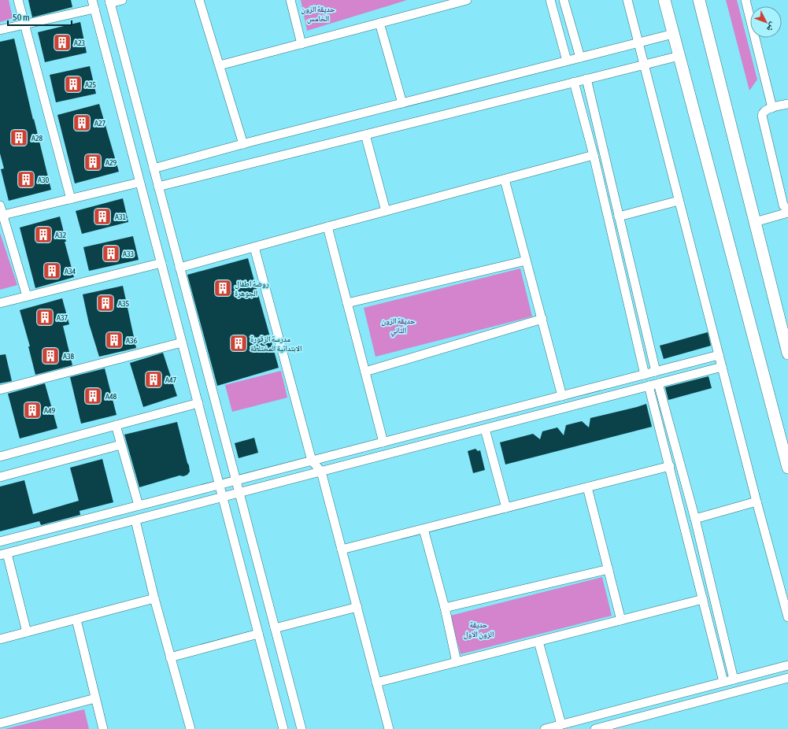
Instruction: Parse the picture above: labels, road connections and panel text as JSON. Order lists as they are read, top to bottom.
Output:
{
  "parks": ["حديقة الزون الخامس", "حديقة الزون الثاني", "حديقة الزون الاول"],
  "places": {
    "building": [
      "A23",
      "A25",
      "A27",
      "A28",
      "A29",
      "A30",
      "A31",
      "A32",
      "A33",
      "A34",
      "روضة اطفال الجوهرة",
      "A35",
      "A37",
      "A36",
      "مدرسة الزقورة الابتدائية المختلطة",
      "A38",
      "A47",
      "A48",
      "A49"
    ]
  },
  "scale_bar": "50 m",
  "north": "bottom right"
}
